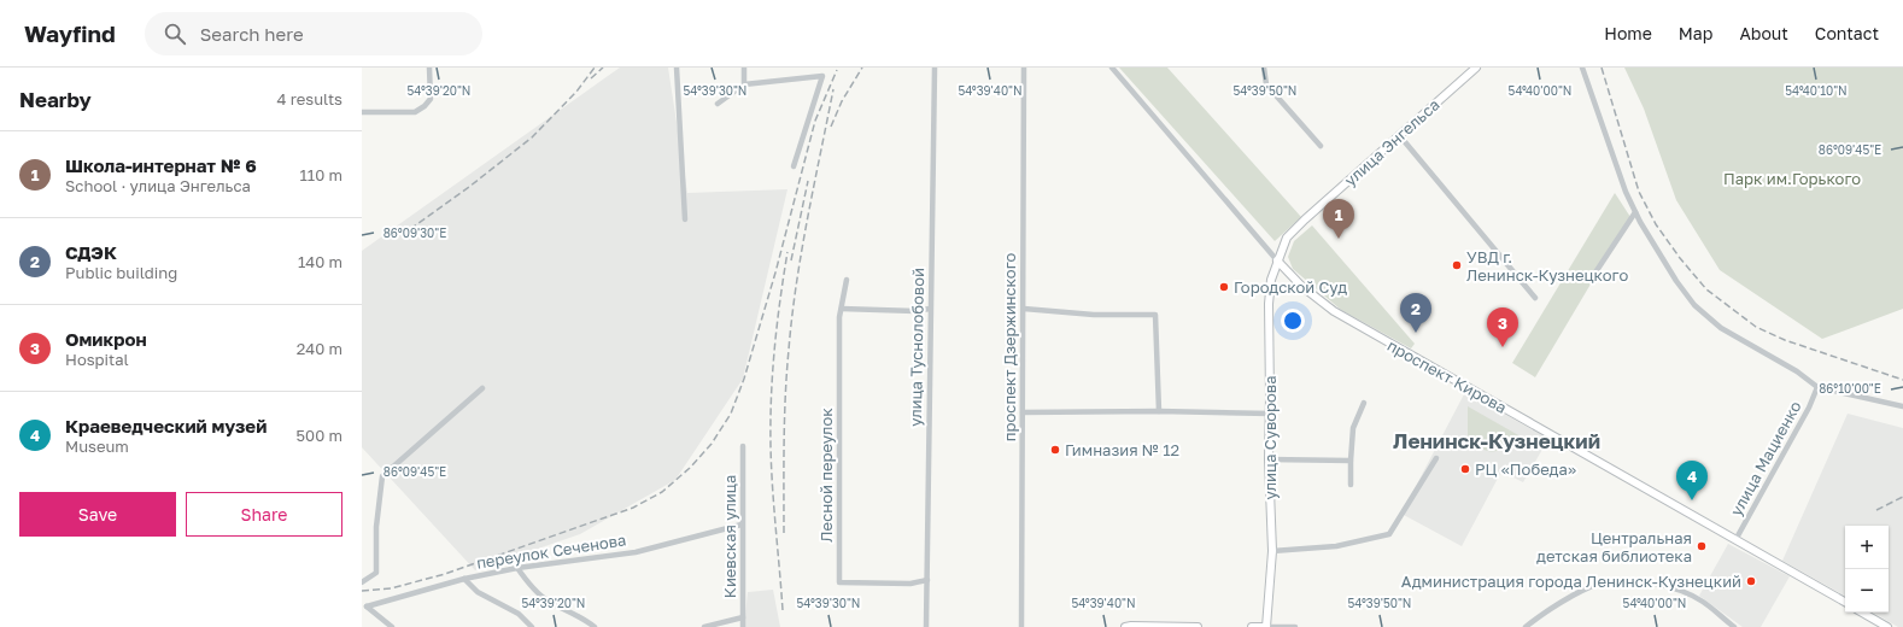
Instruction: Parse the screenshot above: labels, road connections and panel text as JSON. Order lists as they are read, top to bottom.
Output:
{
  "streets": {
    "main road": ["улица Энгельса", "проспект Кирова", "улица Суворова"],
    "street": [
      "улица Туснолобовой",
      "проспект Дзержинского",
      "улица Мациенко",
      "Лесной переулок",
      "Киевская улица",
      "переулок Сеченова"
    ]
  },
  "crossings": [
    ["улица Энгельса", "улица Суворова"],
    ["улица Туснолобовой", "Лесной переулок"],
    ["проспект Кирова", "улица Суворова"],
    ["проспект Кирова", "улица Мациенко"],
    ["Киевская улица", "переулок Сеченова"]
  ],
  "districts": ["Ленинск-Кузнецкий"],
  "parks": ["Парк им.Горького"],
  "places": [
    "УВД г. Ленинск-Кузнецкого",
    "Городской Суд",
    "Гимназия № 12",
    "РЦ «Победа»",
    "Центральная детская библиотека",
    "Администрация города Ленинск-Кузнецкий"
  ],
  "page": {
    "header": "Wayfind",
    "search": "Search here",
    "nav": [
      "Home",
      "Map",
      "About",
      "Contact"
    ],
    "heading": ["Nearby", "4 results"],
    "list": [
      {
        "mark": "1",
        "name": "Школа-интернат № 6",
        "note": "School · улица Энгельса",
        "value": "110 m"
      },
      {
        "mark": "2",
        "name": "СДЭК",
        "note": "Public building",
        "value": "140 m"
      },
      {
        "mark": "3",
        "name": "Омикрон",
        "note": "Hospital",
        "value": "240 m"
      },
      {
        "mark": "4",
        "name": "Краеведческий музей",
        "note": "Museum",
        "value": "500 m"
      }
    ],
    "pins": [
      "1",
      "2",
      "3",
      "4"
    ],
    "buttons": ["Save", "Share"],
    "map_buttons": ["+", "−"]
  },
  "coordinates": [
    "54°39'20\"N",
    "54°39'30\"N",
    "54°39'40\"N",
    "54°39'50\"N",
    "54°40'00\"N",
    "54°40'10\"N",
    "86°09'45\"E",
    "86°09'30\"E",
    "86°10'00\"E"
  ]
}
